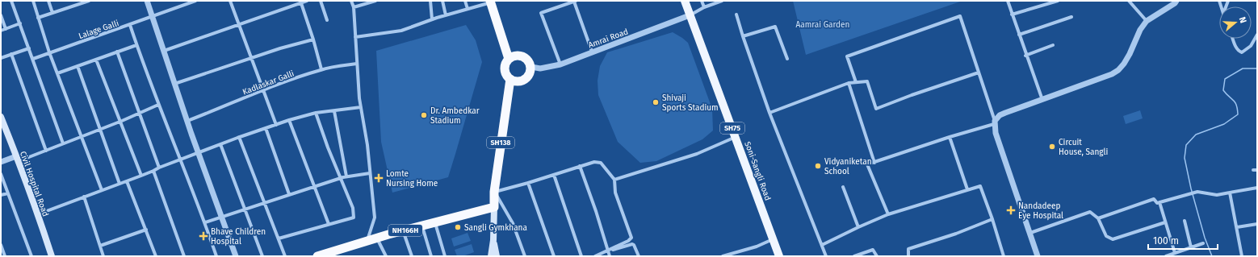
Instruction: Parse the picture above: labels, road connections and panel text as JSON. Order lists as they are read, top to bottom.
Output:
{
  "streets": {
    "highway": ["SH138", "NH166H"],
    "main road": ["SH75", "Soni-Sangli Road", "Civil Hospital Road"],
    "street": ["Lalage Galli", "Amrai Road", "Kadlaskar Galli"]
  },
  "crossings": [
    ["Amrai Road", "SH138"],
    ["Amrai Road", "Soni-Sangli Road"],
    ["SH138", "NH166H"]
  ],
  "parks": ["Aamrai Garden"],
  "places": {
    "other": [
      "Shivaji Sports Stadium",
      "Dr. Ambedkar Stadium",
      "Circuit House, Sangli",
      "Vidyaniketan School",
      "Sangli Gymkhana"
    ],
    "health": ["Lomte Nursing Home", "Nandadeep Eye Hospital", "Bhave Children Hospital"]
  },
  "scale_bar": "100 m",
  "north": "right"
}
